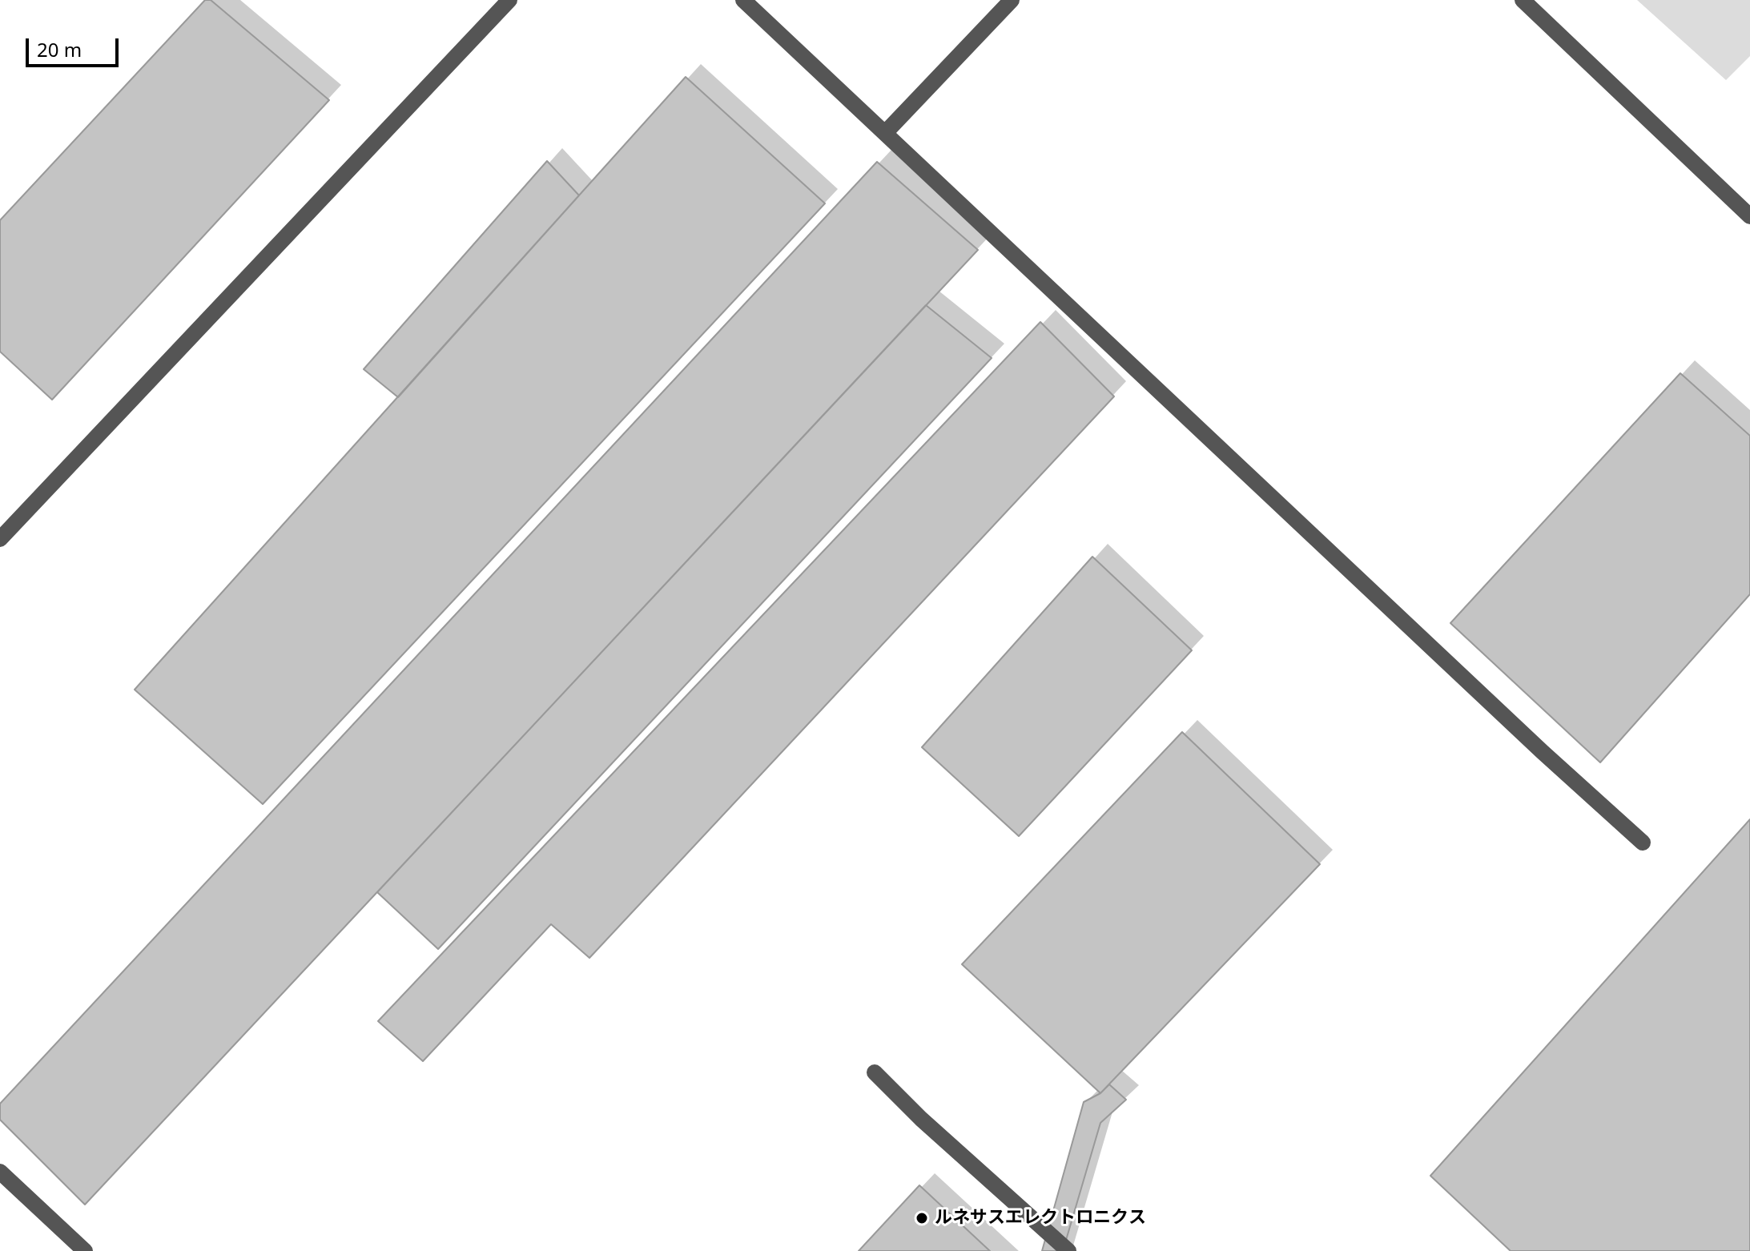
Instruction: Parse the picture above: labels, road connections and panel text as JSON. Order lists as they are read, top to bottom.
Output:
{
  "places": ["ルネサスエレクトロニクス"],
  "scale_bar": "20 m"
}
